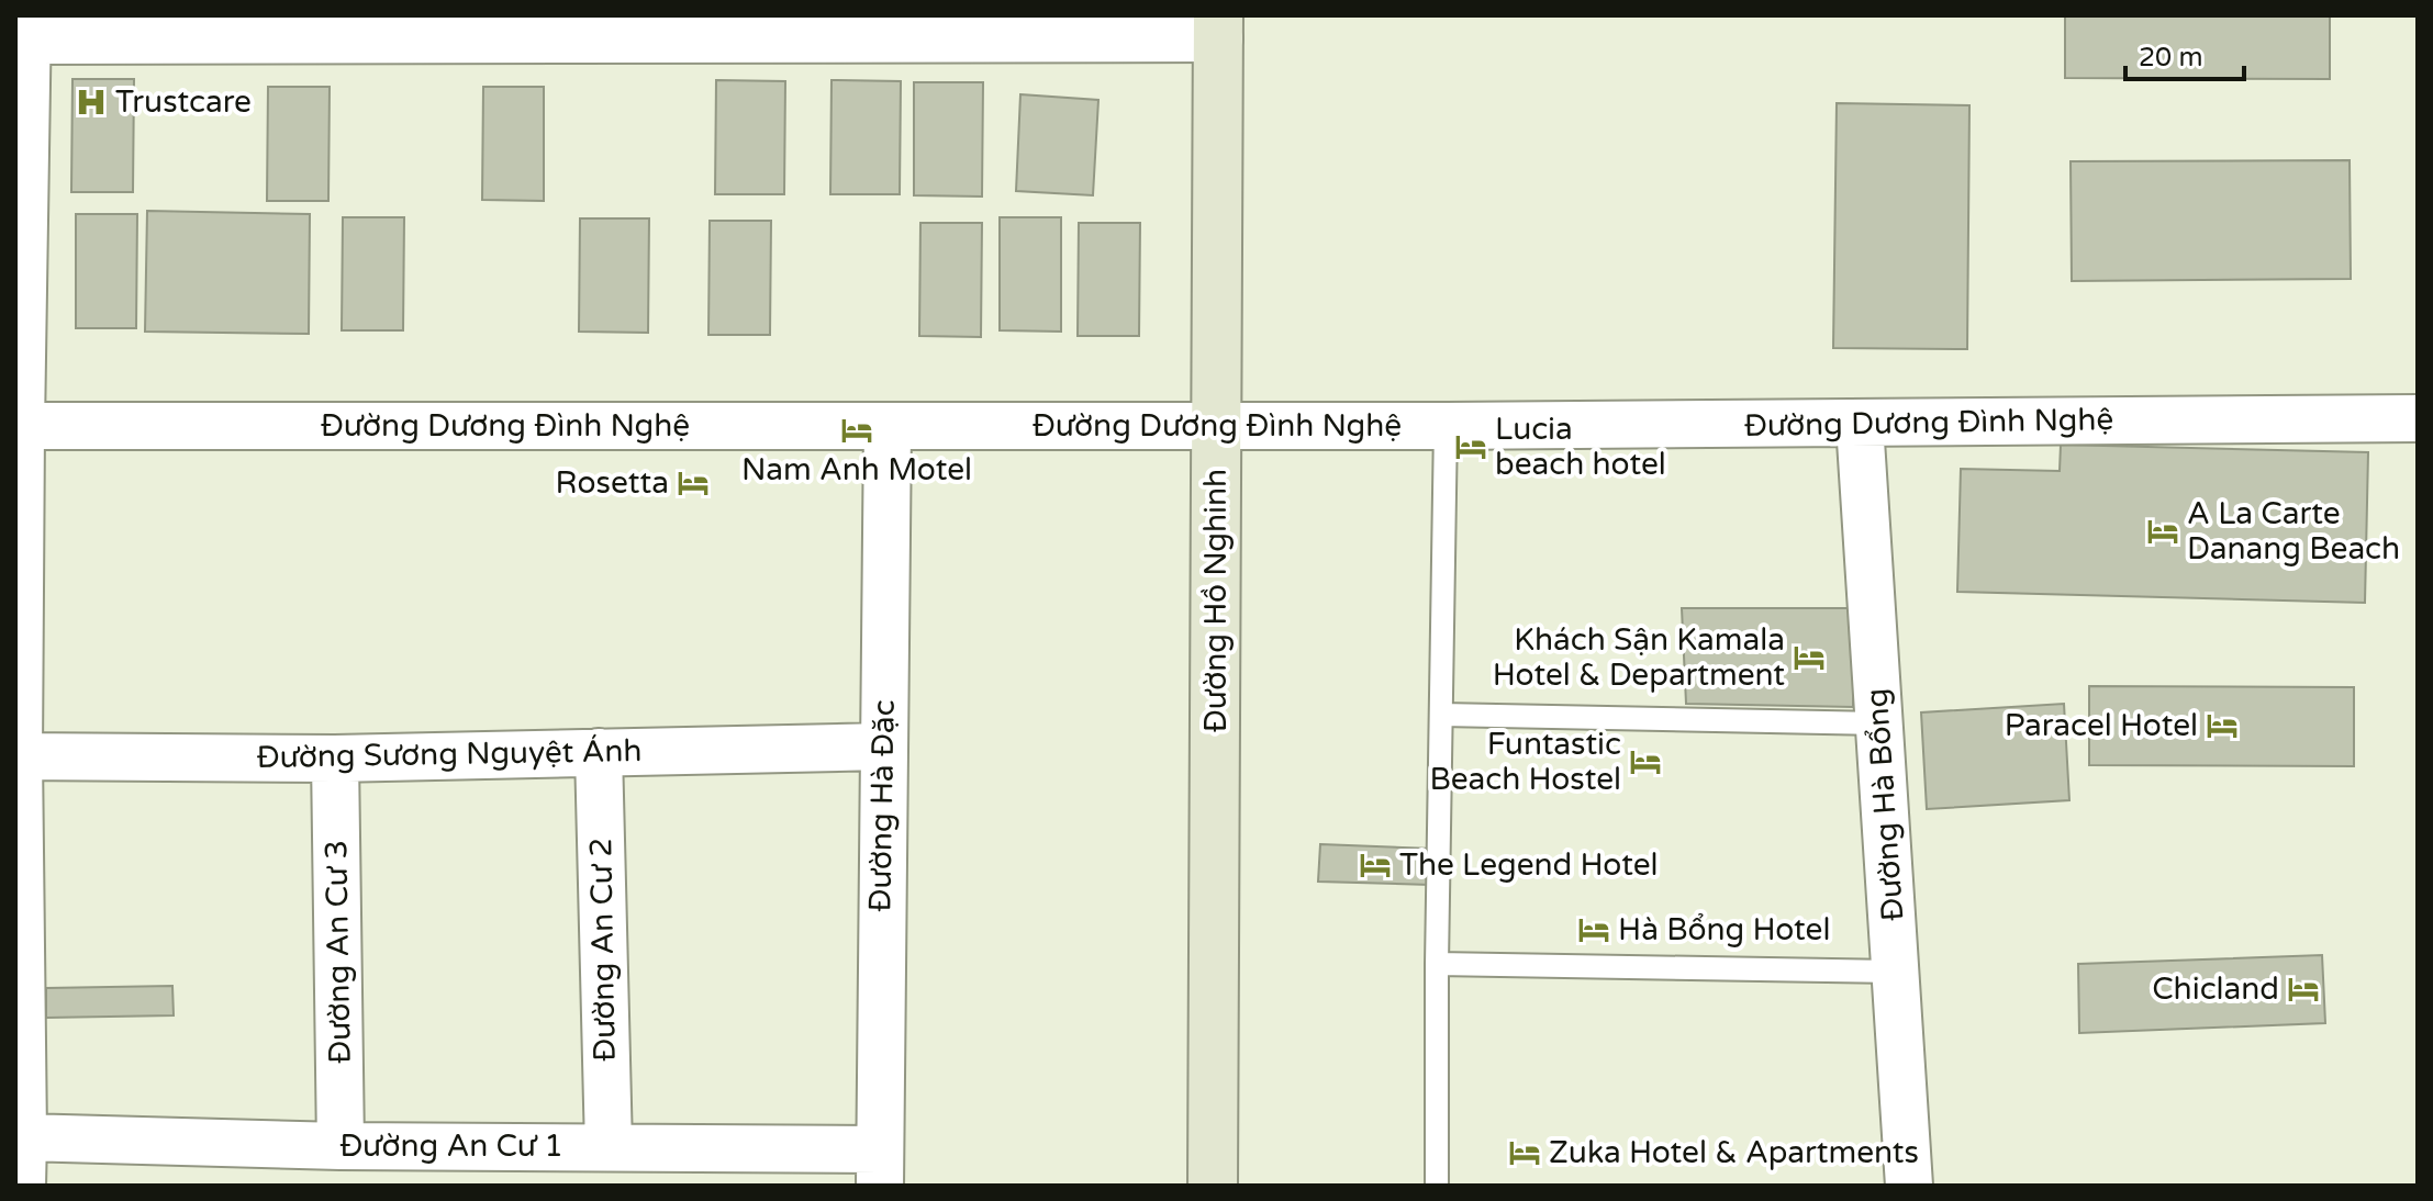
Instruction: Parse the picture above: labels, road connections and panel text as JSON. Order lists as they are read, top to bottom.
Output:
{
  "streets": {
    "street": [
      "Đường Dương Đình Nghệ",
      "Đường Hồ Nghinh",
      "Đường Sương Nguyệt Ánh",
      "Đường Hà Bổng",
      "Đường Hà Đặc",
      "Đường An Cư 2",
      "Đường An Cư 3",
      "Đường An Cư 1"
    ]
  },
  "crossings": [
    ["Đường Dương Đình Nghệ", "Đường Hồ Nghinh"],
    ["Đường Dương Đình Nghệ", "Đường Hà Bổng"],
    ["Đường Dương Đình Nghệ", "Đường Hà Đặc"],
    ["Đường Sương Nguyệt Ánh", "Đường Hà Đặc"],
    ["Đường Sương Nguyệt Ánh", "Đường An Cư 2"],
    ["Đường Sương Nguyệt Ánh", "Đường An Cư 3"],
    ["Đường Hà Đặc", "Đường An Cư 1"],
    ["Đường An Cư 2", "Đường An Cư 1"],
    ["Đường An Cư 3", "Đường An Cư 1"]
  ],
  "places": {
    "hospital": ["Trustcare"],
    "hotel": [
      "Nam Anh Motel",
      "Lucia beach hotel",
      "Rosetta",
      "A La Carte Danang Beach",
      "Khách Sận Kamala Hotel & Department",
      "Paracel Hotel",
      "Funtastic Beach Hostel",
      "The Legend Hotel",
      "Hà Bổng Hotel",
      "Chicland",
      "Zuka Hotel & Apartments"
    ]
  },
  "scale_bar": "20 m"
}
